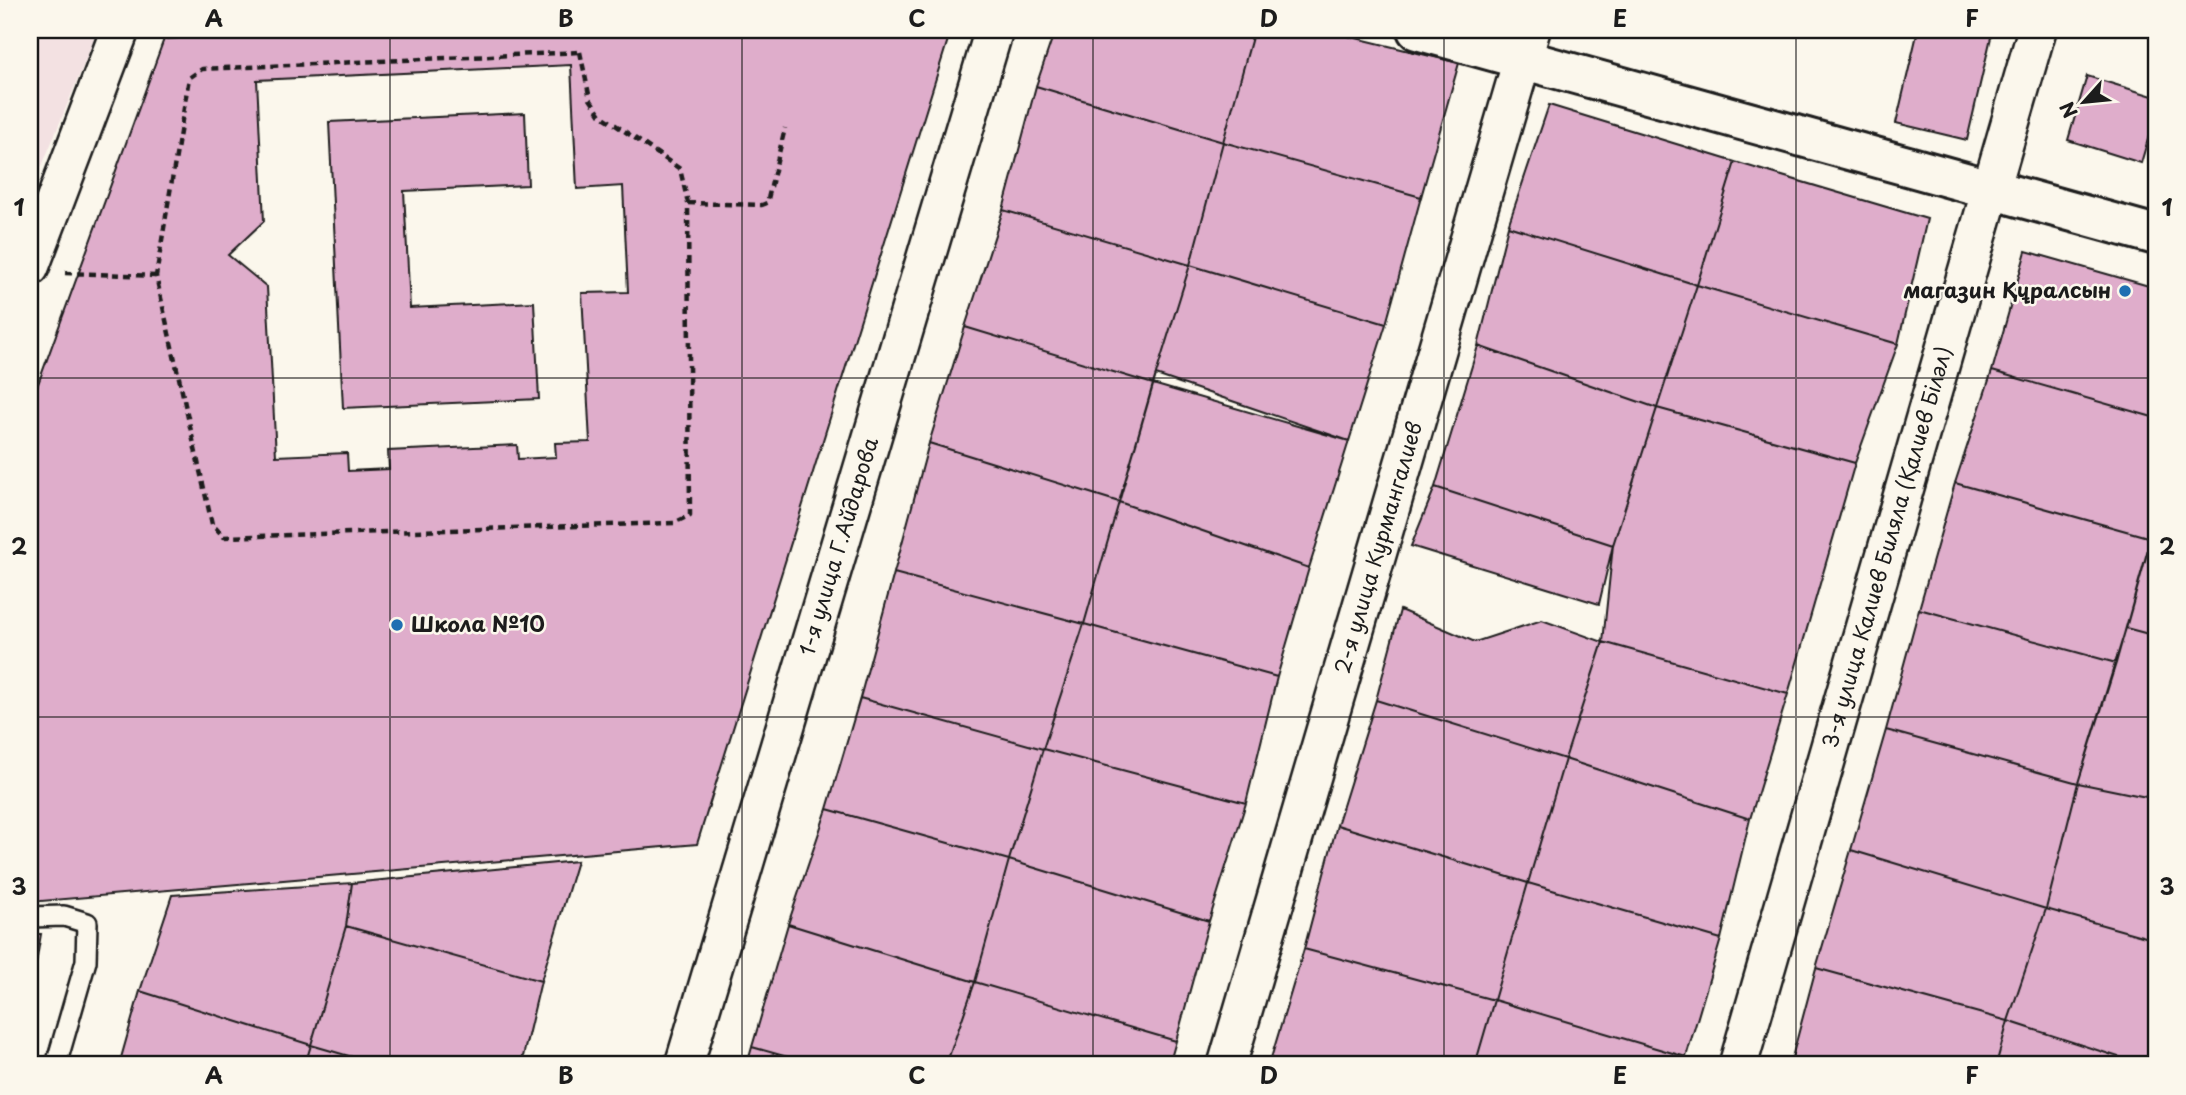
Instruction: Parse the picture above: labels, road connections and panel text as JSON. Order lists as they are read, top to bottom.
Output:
{
  "streets": {
    "street": ["3-я улица Калиев Биляла (Қалиев Біләл)", "1-я улица Г.Айдарова", "2-я улица Курмангалиев"]
  },
  "places": ["магазин Құралсын", "Школа №10"],
  "north": "bottom left",
  "grid": {
    "columns": [
      "A",
      "B",
      "C",
      "D",
      "E",
      "F"
    ],
    "rows": ["1", "2", "3"]
  }
}
